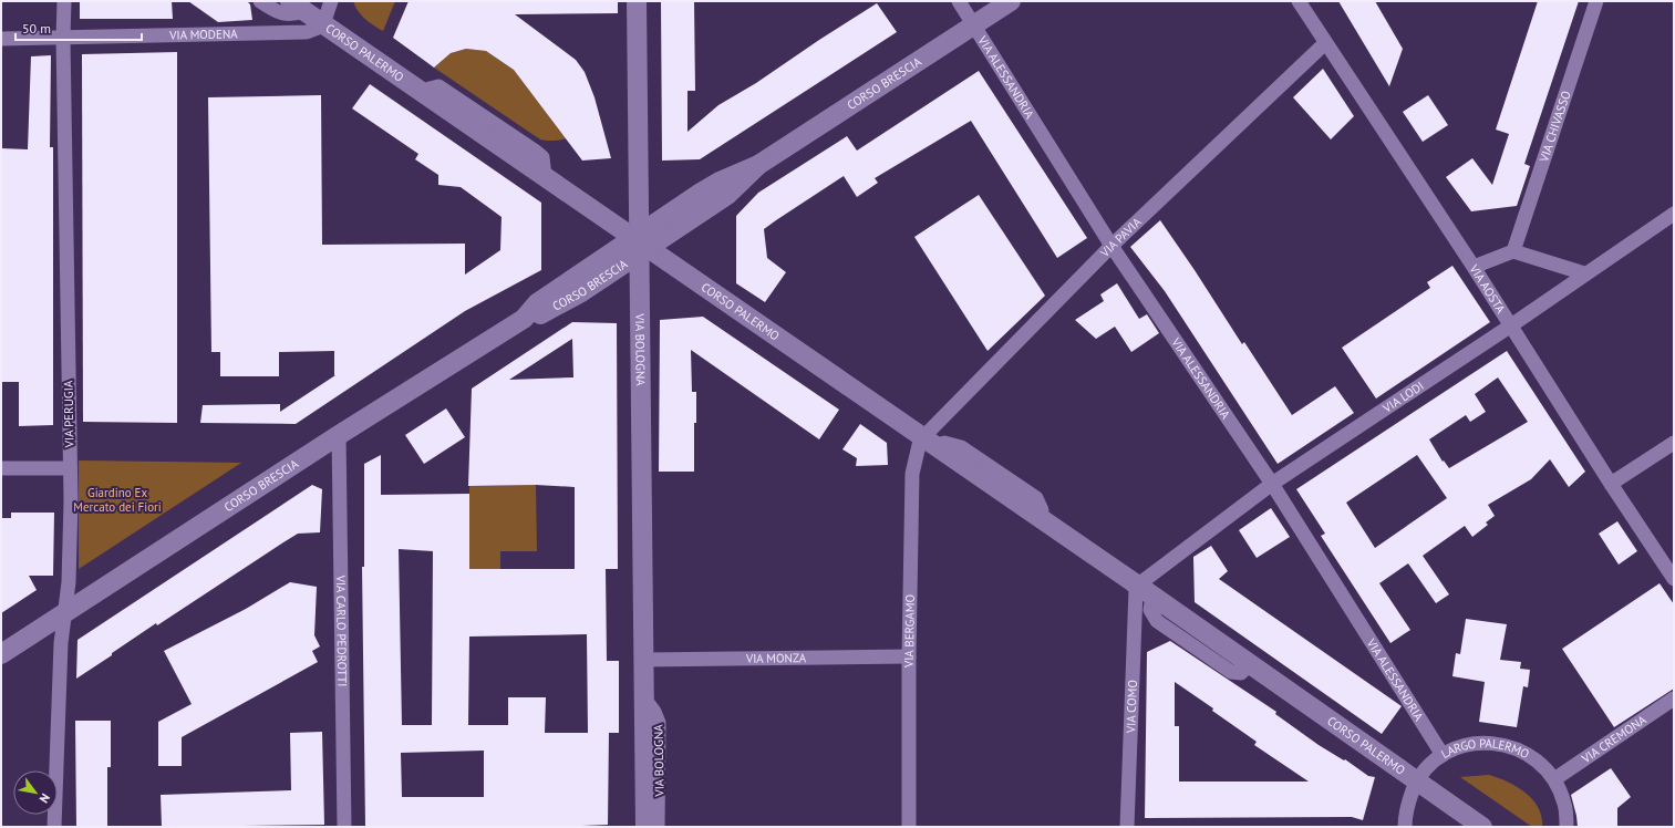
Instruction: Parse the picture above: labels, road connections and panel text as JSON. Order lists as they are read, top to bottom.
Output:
{
  "streets": {
    "main road": ["CORSO PALERMO", "CORSO BRESCIA", "VIA BOLOGNA"],
    "street": [
      "VIA MODENA",
      "VIA ALESSANDRIA",
      "VIA CHIVASSO",
      "VIA PAVIA",
      "VIA AOSTA",
      "VIA LODI",
      "VIA PERUGIA",
      "VIA CARLO PEDROTTI",
      "VIA BERGAMO",
      "VIA MONZA",
      "VIA COMO",
      "VIA CREMONA",
      "LARGO PALERMO"
    ]
  },
  "crossings": [
    ["VIA MODENA", "CORSO PALERMO"],
    ["VIA MODENA", "VIA PERUGIA"],
    ["CORSO PALERMO", "CORSO BRESCIA"],
    ["CORSO PALERMO", "VIA PAVIA"],
    ["CORSO PALERMO", "VIA BOLOGNA"],
    ["CORSO PALERMO", "VIA LODI"],
    ["CORSO PALERMO", "VIA BERGAMO"],
    ["CORSO PALERMO", "VIA COMO"],
    ["CORSO PALERMO", "LARGO PALERMO"],
    ["VIA ALESSANDRIA", "CORSO BRESCIA"],
    ["VIA ALESSANDRIA", "VIA PAVIA"],
    ["VIA ALESSANDRIA", "VIA LODI"],
    ["VIA ALESSANDRIA", "LARGO PALERMO"],
    ["CORSO BRESCIA", "VIA BOLOGNA"],
    ["CORSO BRESCIA", "VIA PERUGIA"],
    ["CORSO BRESCIA", "VIA CARLO PEDROTTI"],
    ["VIA PAVIA", "VIA AOSTA"],
    ["VIA PAVIA", "VIA BERGAMO"],
    ["VIA AOSTA", "VIA LODI"],
    ["VIA BOLOGNA", "VIA MONZA"],
    ["VIA LODI", "VIA COMO"],
    ["VIA BERGAMO", "VIA MONZA"],
    ["VIA CREMONA", "LARGO PALERMO"]
  ],
  "parks": ["Giardino Ex Mercato dei Fiori"],
  "scale_bar": "50 m",
  "north": "bottom right"
}
